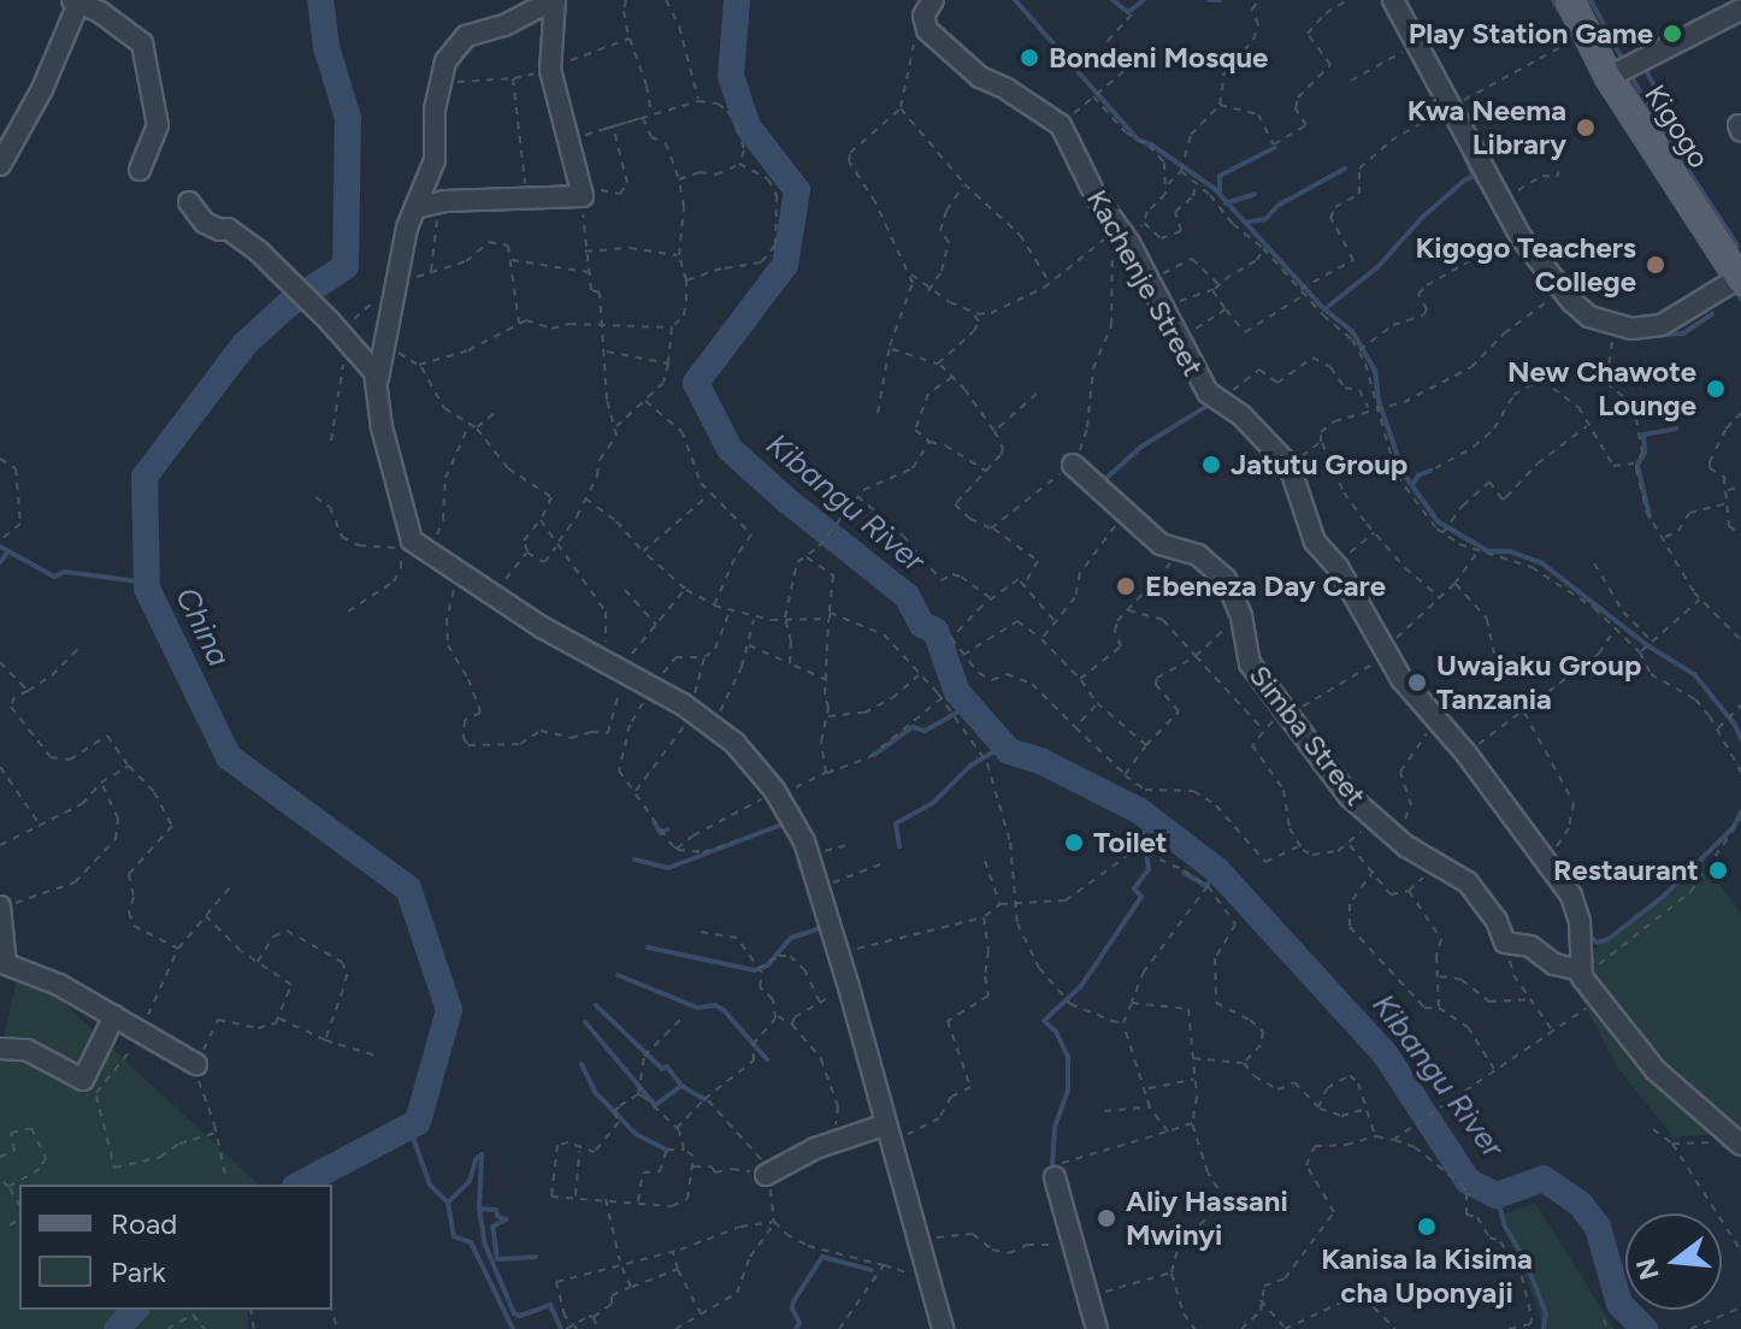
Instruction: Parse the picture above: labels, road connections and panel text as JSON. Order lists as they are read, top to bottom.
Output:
{
  "streets": {
    "main road": ["Kigogo"],
    "street": ["Kachenje Street", "Simba Street"]
  },
  "water": ["Kibangu River", "China"],
  "places": [
    "Play Station Game",
    "Bondeni Mosque",
    "Kwa Neema Library",
    "Kigogo Teachers College",
    "New Chawote Lounge",
    "Jatutu Group",
    "Ebeneza Day Care",
    "Uwajaku Group Tanzania",
    "Toilet",
    "Restaurant",
    "Aliy Hassani Mwinyi",
    "Kanisa la Kisima cha Uponyaji"
  ],
  "legend": ["Road", "Park"],
  "north": "left"
}
